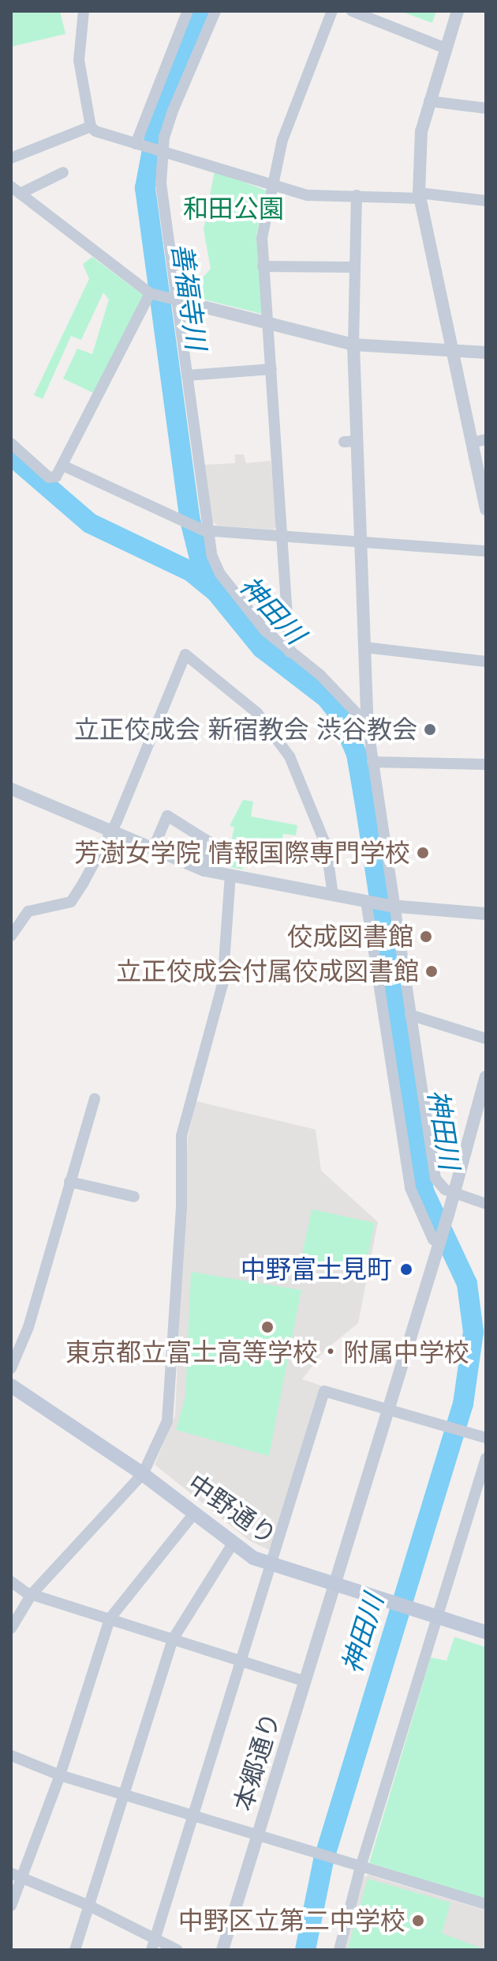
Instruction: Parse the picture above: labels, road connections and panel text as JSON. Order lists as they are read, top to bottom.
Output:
{
  "streets": {
    "main road": ["中野通り"],
    "street": ["本郷通り"]
  },
  "crossings": [
    ["中野通り", "本郷通り"]
  ],
  "water": ["善福寺川", "神田川"],
  "parks": ["和田公園"],
  "places": [
    "立正佼成会 新宿教会 渋谷教会",
    "芳澍女学院 情報国際専門学校",
    "佼成図書館",
    "立正佼成会付属佼成図書館",
    "中野富士見町",
    "東京都立富士高等学校・附属中学校",
    "中野区立第二中学校"
  ]
}
